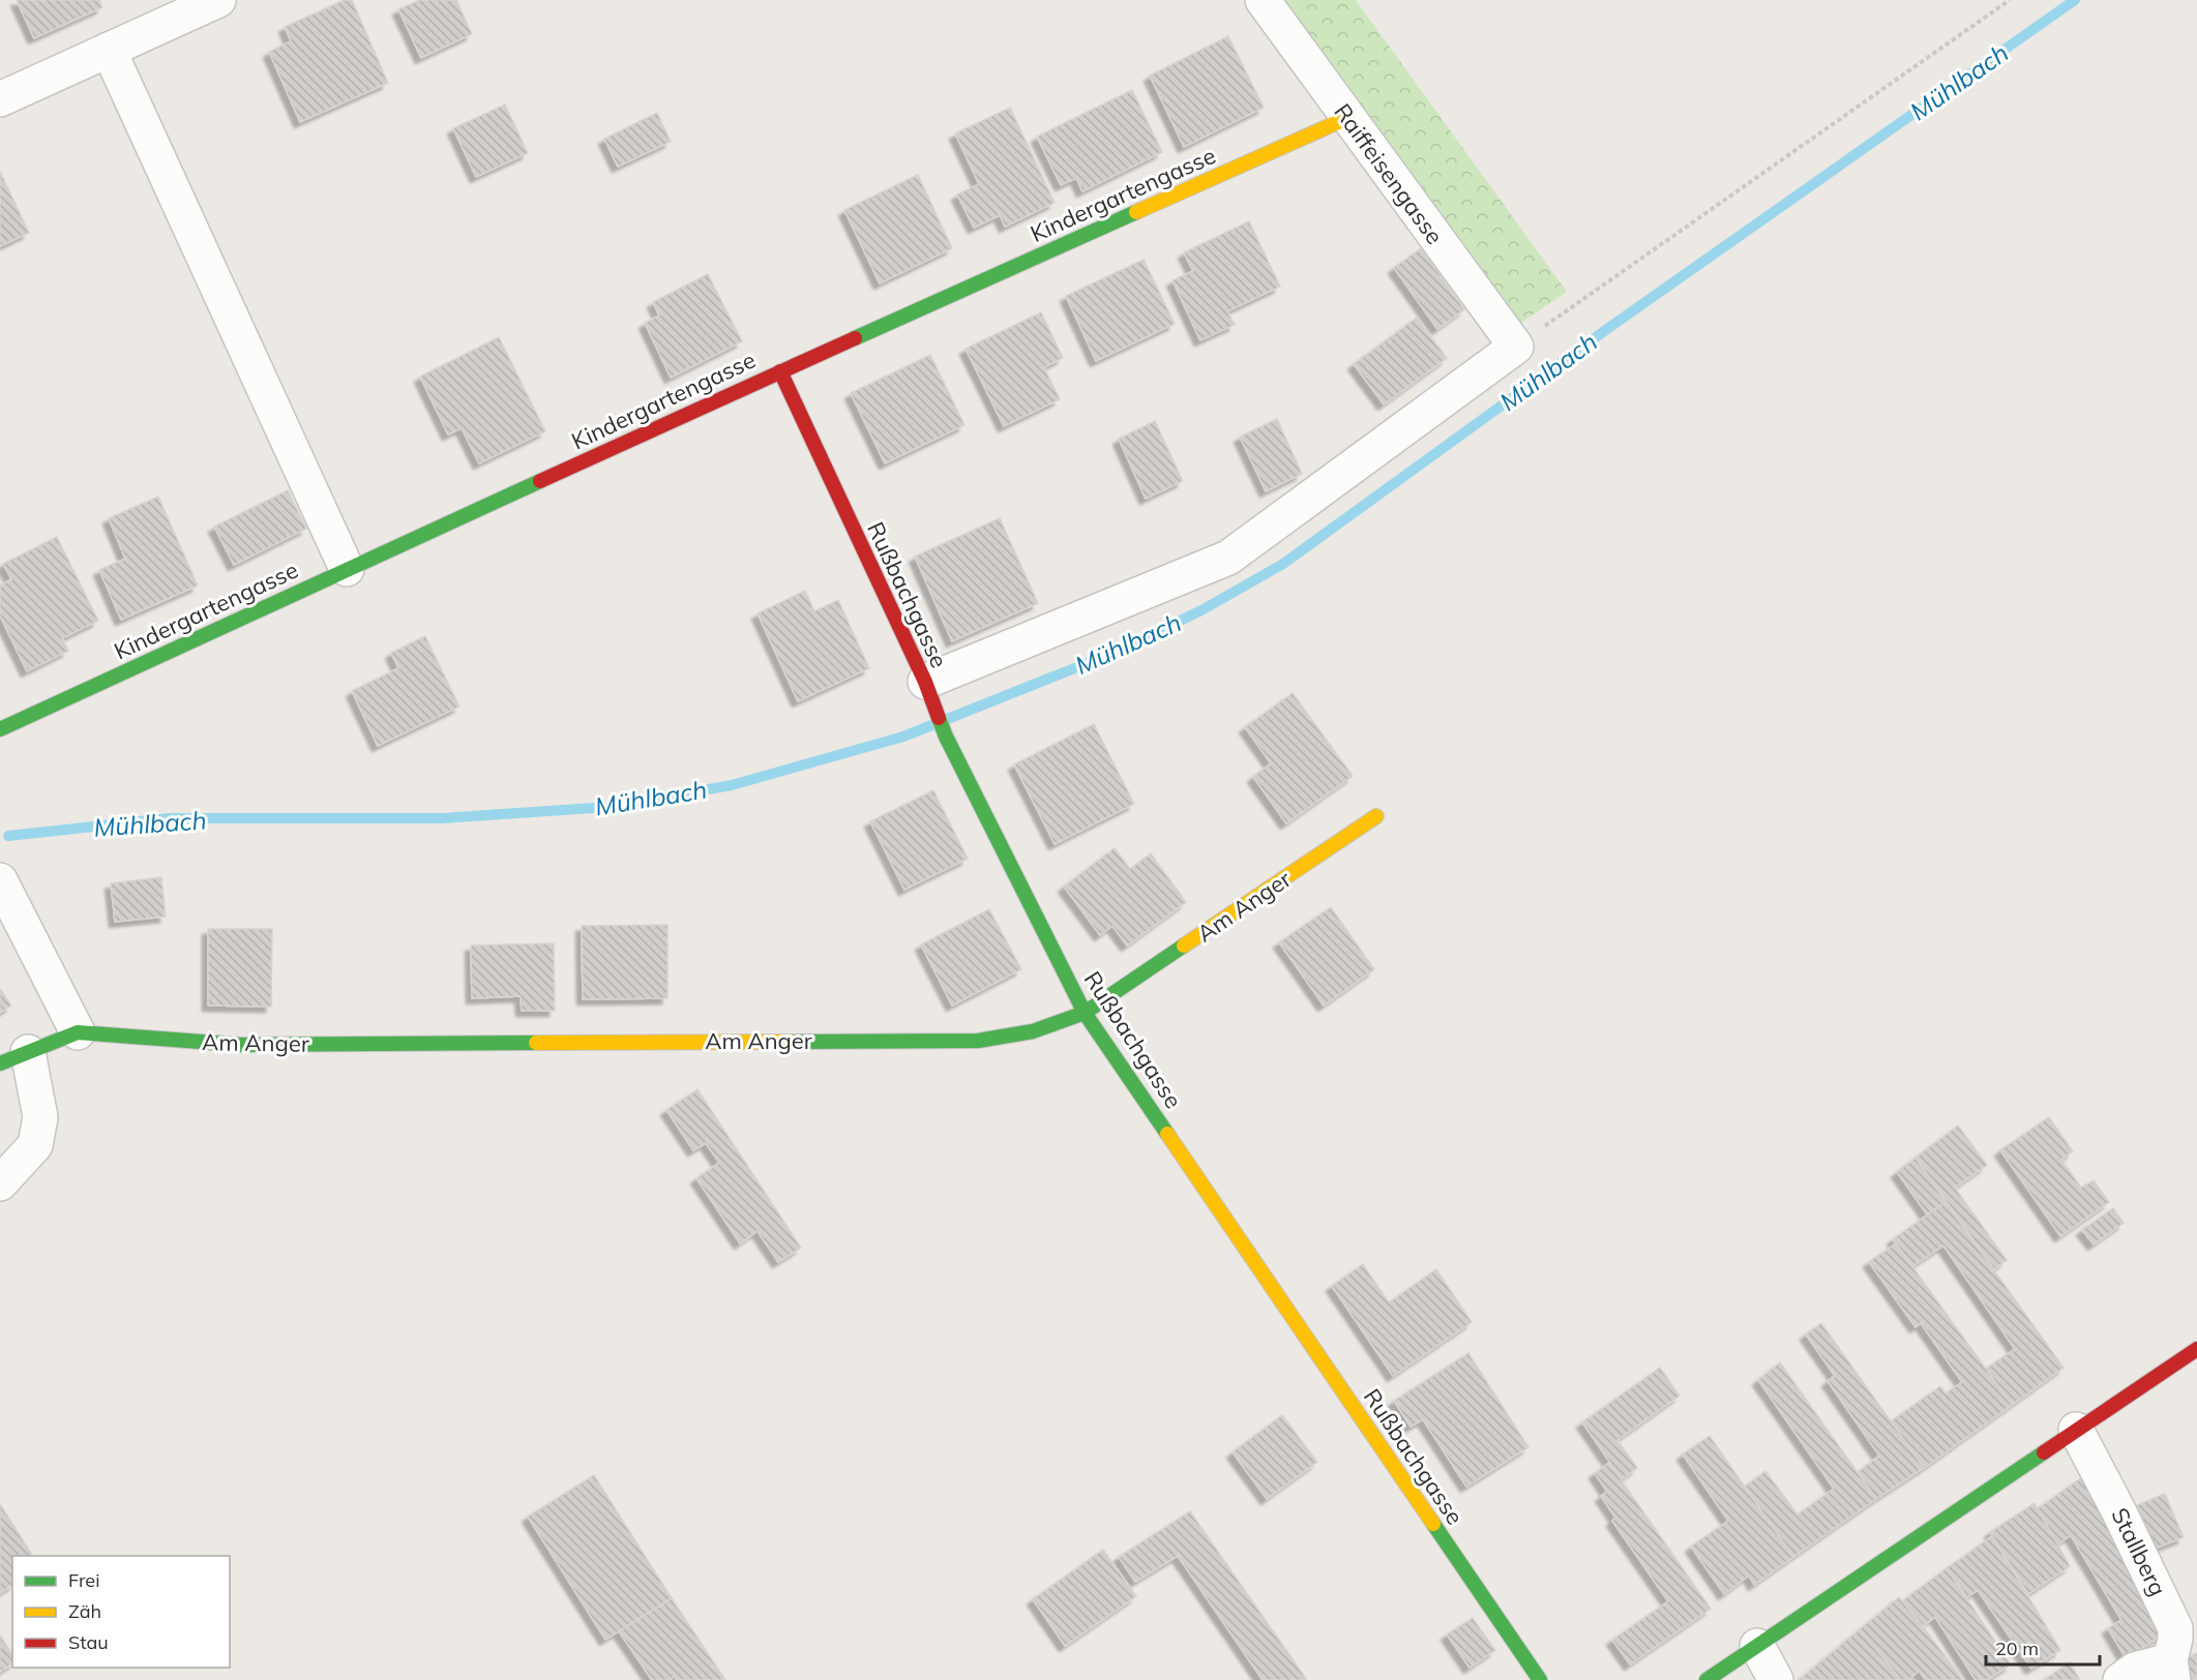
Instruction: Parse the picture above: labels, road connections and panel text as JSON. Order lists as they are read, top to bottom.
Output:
{
  "streets": {
    "street": [
      "Raiffeisengasse",
      "Kindergartengasse",
      "Rußbachgasse",
      "Am Anger",
      "Stallberg"
    ]
  },
  "crossings": [
    ["Raiffeisengasse", "Kindergartengasse"],
    ["Kindergartengasse", "Rußbachgasse"],
    ["Rußbachgasse", "Am Anger"]
  ],
  "water": ["Mühlbach"],
  "legend": ["Frei", "Zäh", "Stau"],
  "scale_bar": "20 m"
}
